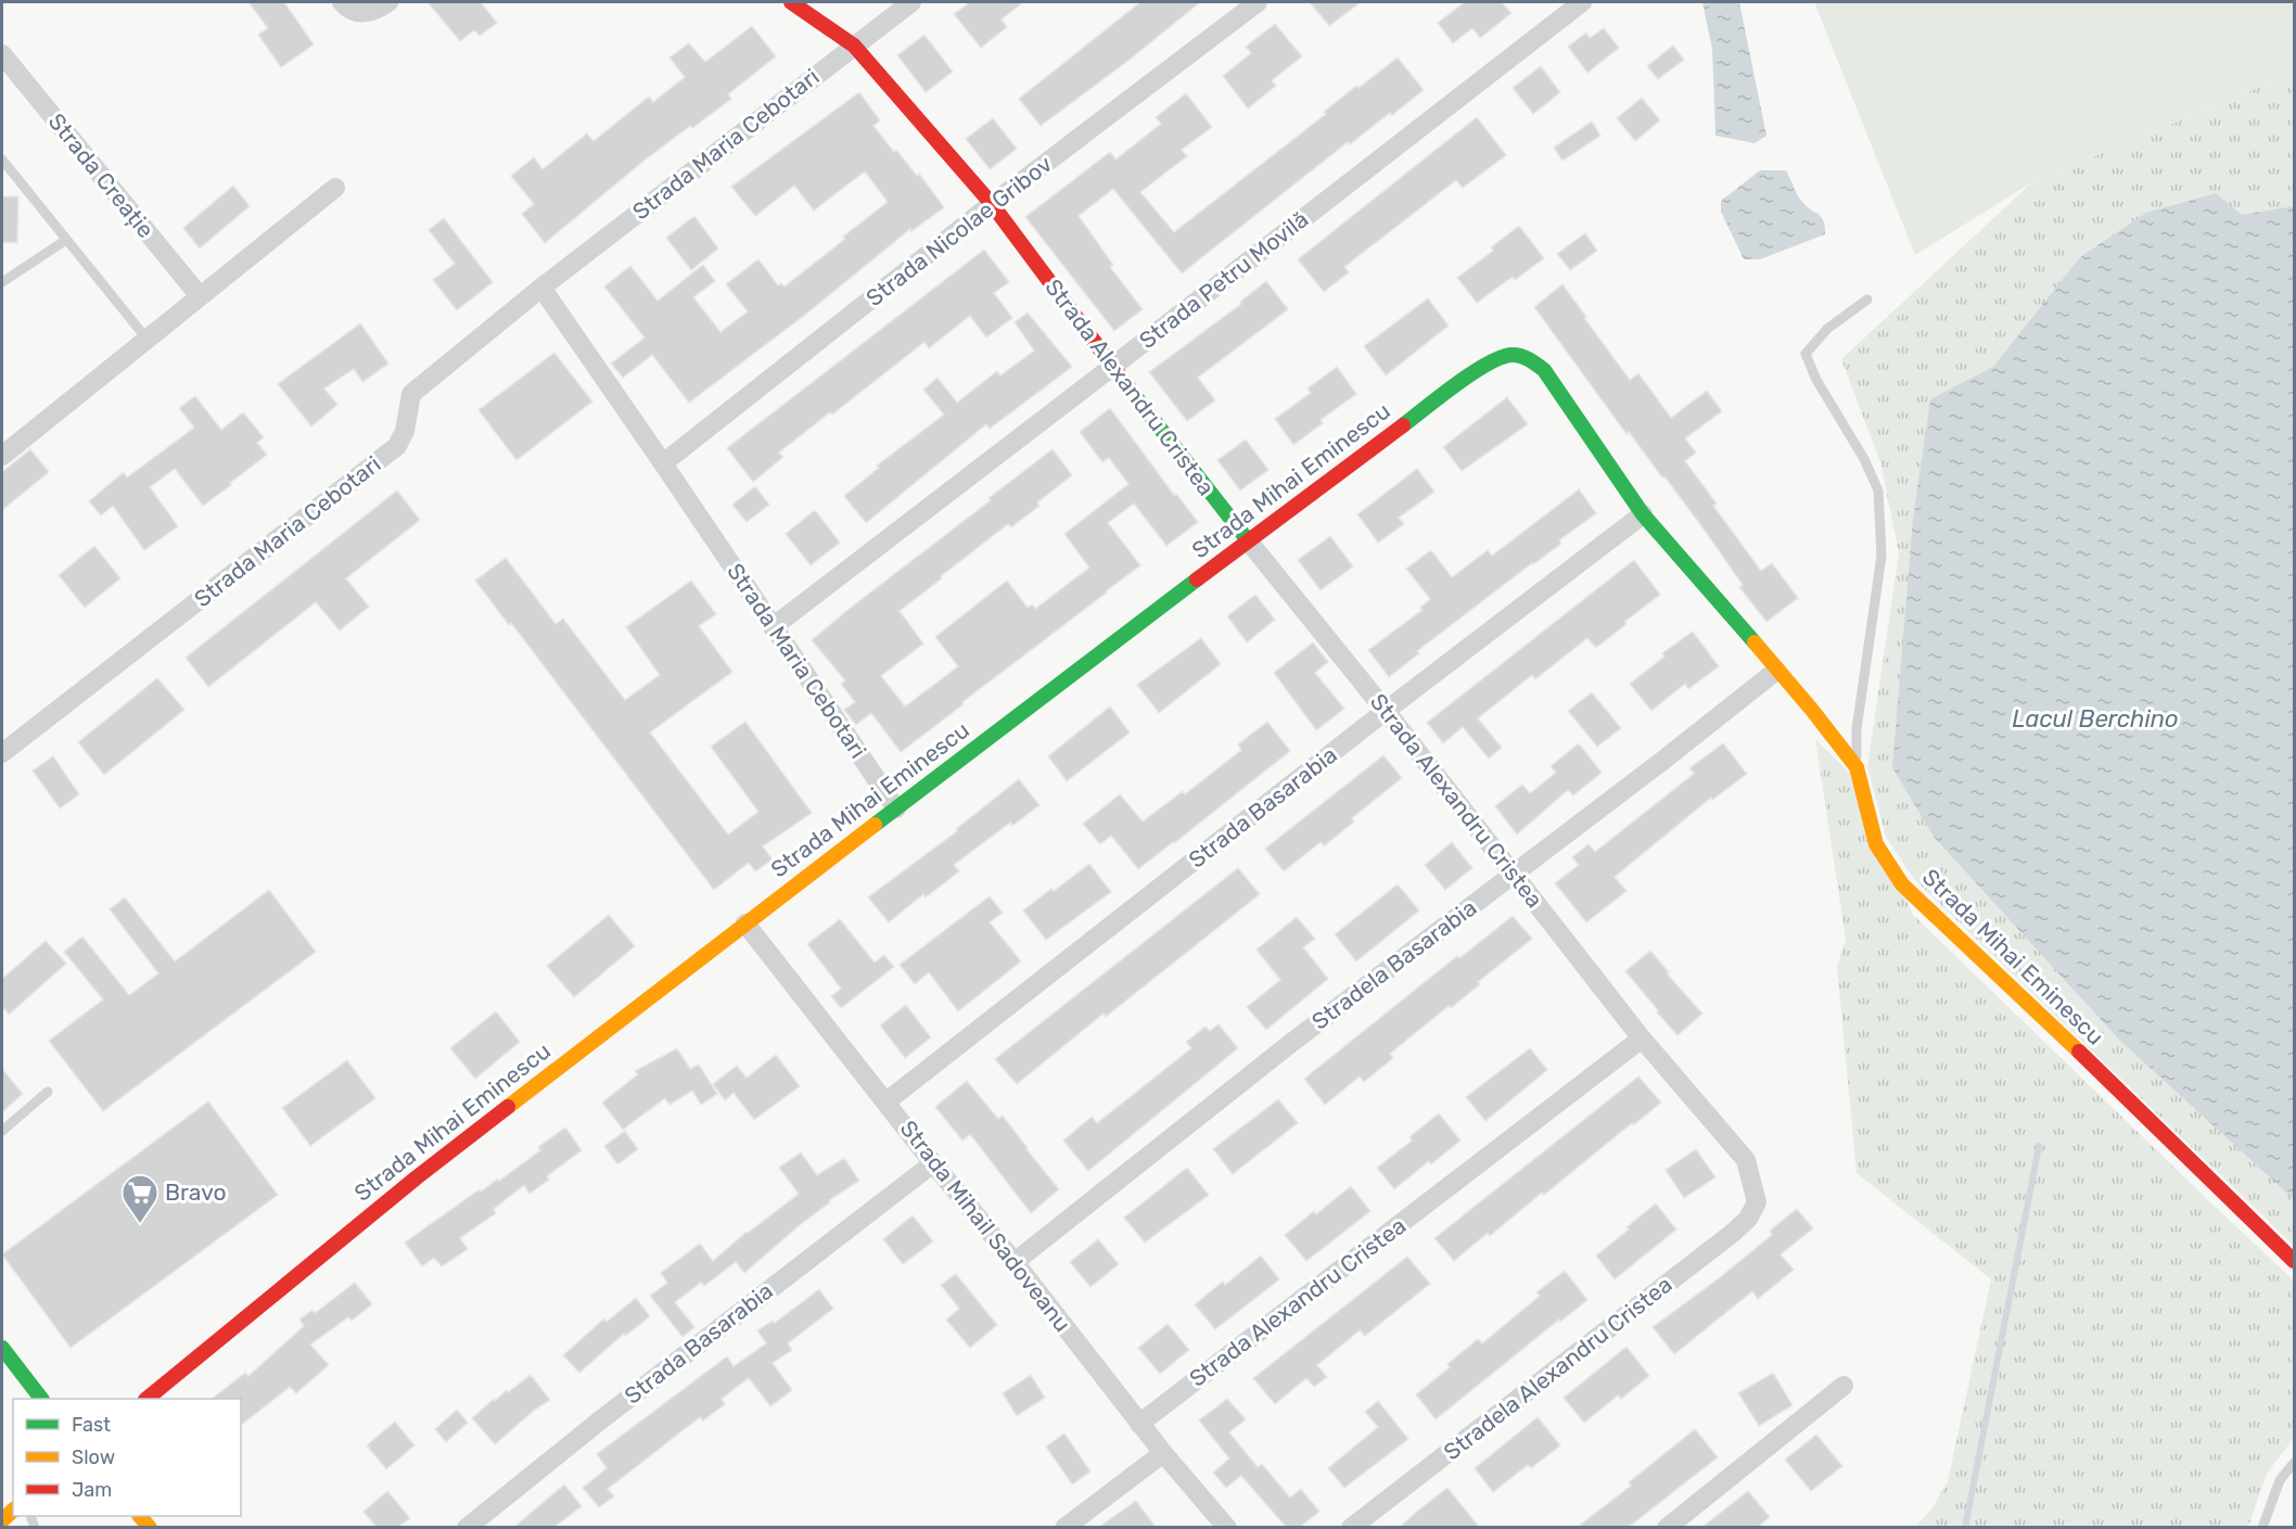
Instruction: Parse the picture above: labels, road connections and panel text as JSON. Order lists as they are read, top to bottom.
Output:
{
  "streets": {
    "street": [
      "Strada Maria Cebotari",
      "Strada Creație",
      "Strada Nicolae Gribov",
      "Strada Petru Movilă",
      "Strada Alexandru Cristea",
      "Strada Mihai Eminescu",
      "Strada Basarabia",
      "Stradela Basarabia",
      "Strada Mihail Sadoveanu",
      "Stradela Alexandru Cristea"
    ]
  },
  "crossings": [
    ["Strada Maria Cebotari", "Strada Nicolae Gribov"],
    ["Strada Maria Cebotari", "Strada Petru Movilă"],
    ["Strada Maria Cebotari", "Strada Alexandru Cristea"],
    ["Strada Maria Cebotari", "Strada Mihai Eminescu"],
    ["Strada Nicolae Gribov", "Strada Alexandru Cristea"],
    ["Strada Petru Movilă", "Strada Alexandru Cristea"],
    ["Strada Alexandru Cristea", "Strada Mihai Eminescu"],
    ["Strada Alexandru Cristea", "Strada Basarabia"],
    ["Strada Alexandru Cristea", "Stradela Basarabia"],
    ["Strada Alexandru Cristea", "Strada Mihail Sadoveanu"],
    ["Strada Alexandru Cristea", "Stradela Alexandru Cristea"],
    ["Strada Mihai Eminescu", "Strada Basarabia"],
    ["Strada Mihai Eminescu", "Stradela Basarabia"],
    ["Strada Mihai Eminescu", "Strada Mihail Sadoveanu"],
    ["Strada Basarabia", "Strada Mihail Sadoveanu"],
    ["Stradela Basarabia", "Strada Mihail Sadoveanu"]
  ],
  "water": ["Lacul Berchino"],
  "places": {
    "supermarket": ["Bravo"]
  },
  "legend": ["Fast", "Slow", "Jam"]
}
